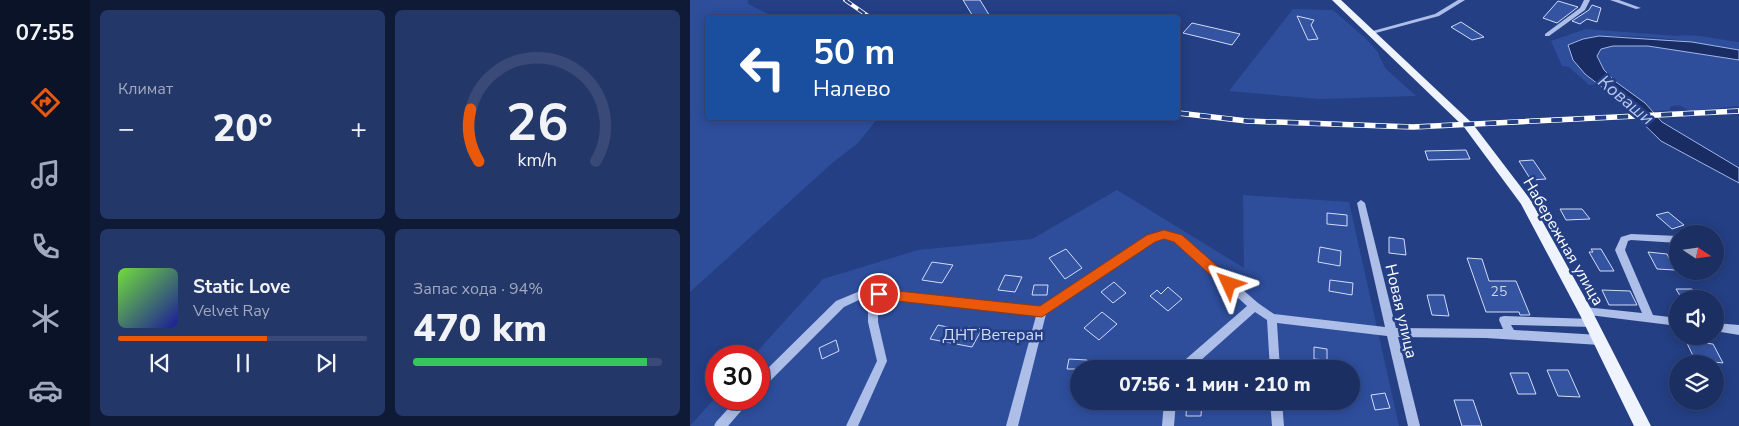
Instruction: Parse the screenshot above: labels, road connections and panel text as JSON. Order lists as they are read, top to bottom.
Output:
{
  "streets": {
    "main road": ["Набережная улица"],
    "street": ["Новая улица"]
  },
  "water": ["Коваши"],
  "parks": ["ДНТ Ветеран"],
  "house_numbers": ["25"],
  "north": "right",
  "page": {
    "tabs": "07:55",
    "tile": [
      "Климат",
      ["Запас хода · 94%", "470 km"]
    ],
    "turn": ["50 m", "Налево"],
    "heat": ["−", "20°", "+"],
    "song": ["Static Love", "Velvet Ray"],
    "limit": "30",
    "trip": "07:56 · 1 мин · 210 m",
    "gauge": ["26", "km/h"]
  }
}
